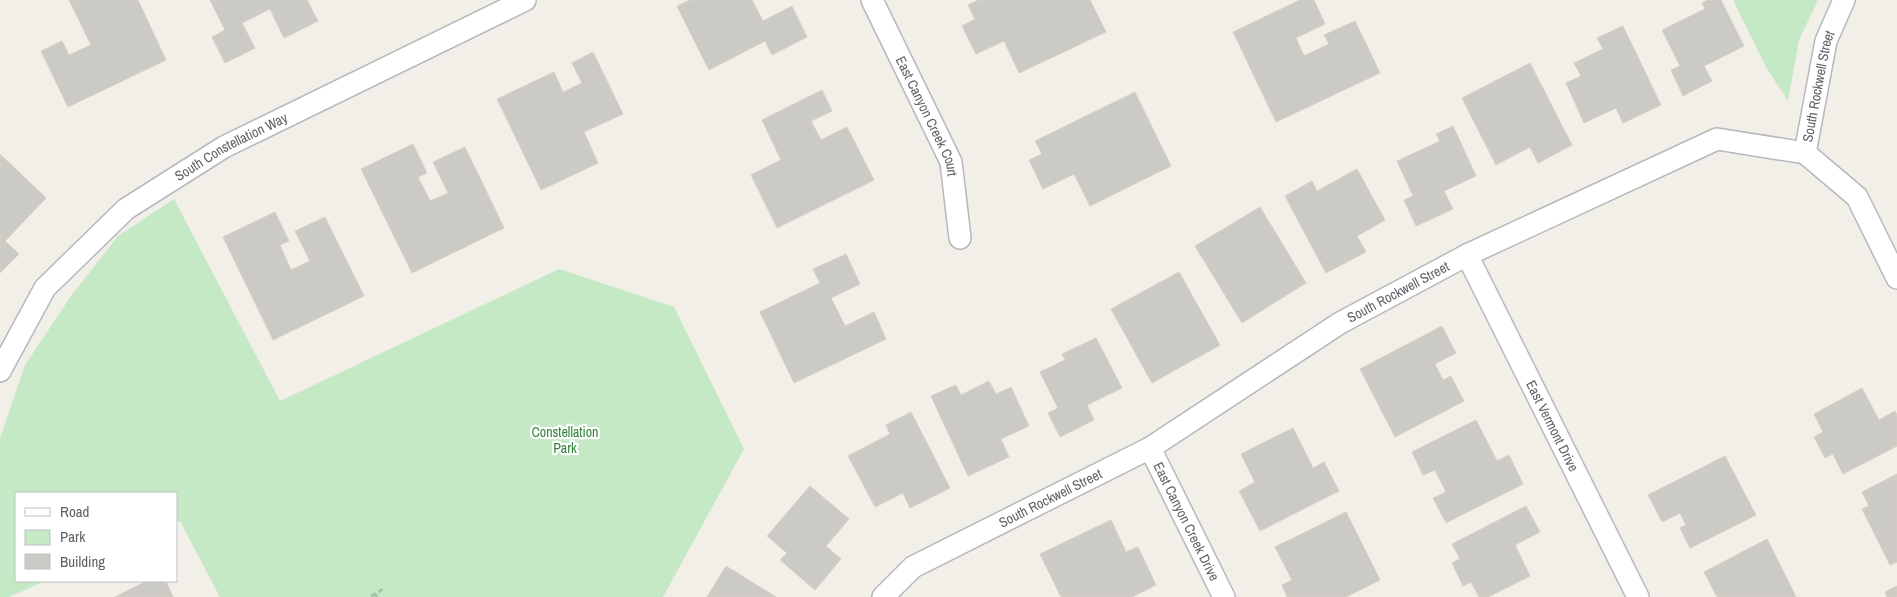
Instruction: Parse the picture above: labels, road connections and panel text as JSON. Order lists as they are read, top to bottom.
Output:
{
  "streets": {
    "street": [
      "South Rockwell Street",
      "East Canyon Creek Court",
      "South Constellation Way",
      "East Vermont Drive",
      "East Canyon Creek Drive"
    ]
  },
  "crossings": [
    ["South Rockwell Street", "East Vermont Drive"],
    ["South Rockwell Street", "East Canyon Creek Drive"]
  ],
  "parks": ["Constellation Park"],
  "legend": ["Road", "Park", "Building"]
}
